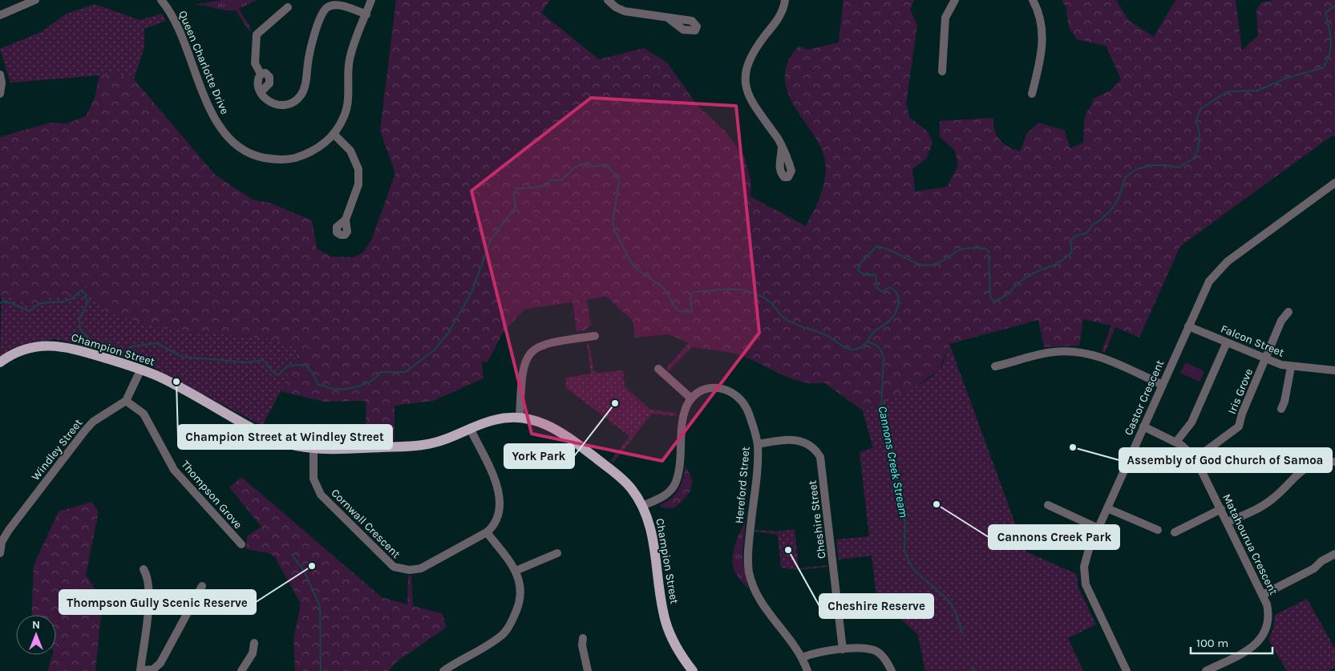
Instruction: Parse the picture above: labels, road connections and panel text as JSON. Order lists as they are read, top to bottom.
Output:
{
  "streets": {
    "main road": ["Champion Street"],
    "street": [
      "Queen Charlotte Drive",
      "Falcon Street",
      "Iris Grove",
      "Castor Crescent",
      "Windley Street",
      "Hereford Street",
      "Thompson Grove",
      "Cheshire Street",
      "Cornwall Crescent",
      "Matahourua Crescent"
    ]
  },
  "crossings": [
    ["Falcon Street", "Iris Grove"],
    ["Falcon Street", "Castor Crescent"],
    ["Champion Street", "Cornwall Crescent"],
    ["Iris Grove", "Matahourua Crescent"],
    ["Castor Crescent", "Matahourua Crescent"],
    ["Windley Street", "Thompson Grove"],
    ["Hereford Street", "Cheshire Street"]
  ],
  "water": ["Cannons Creek Stream"],
  "places": [
    "Champion Street at Windley Street",
    "York Park",
    "Assembly of God Church of Samoa",
    "Cannons Creek Park",
    "Cheshire Reserve",
    "Thompson Gully Scenic Reserve"
  ],
  "scale_bar": "100 m",
  "north": "top"
}
